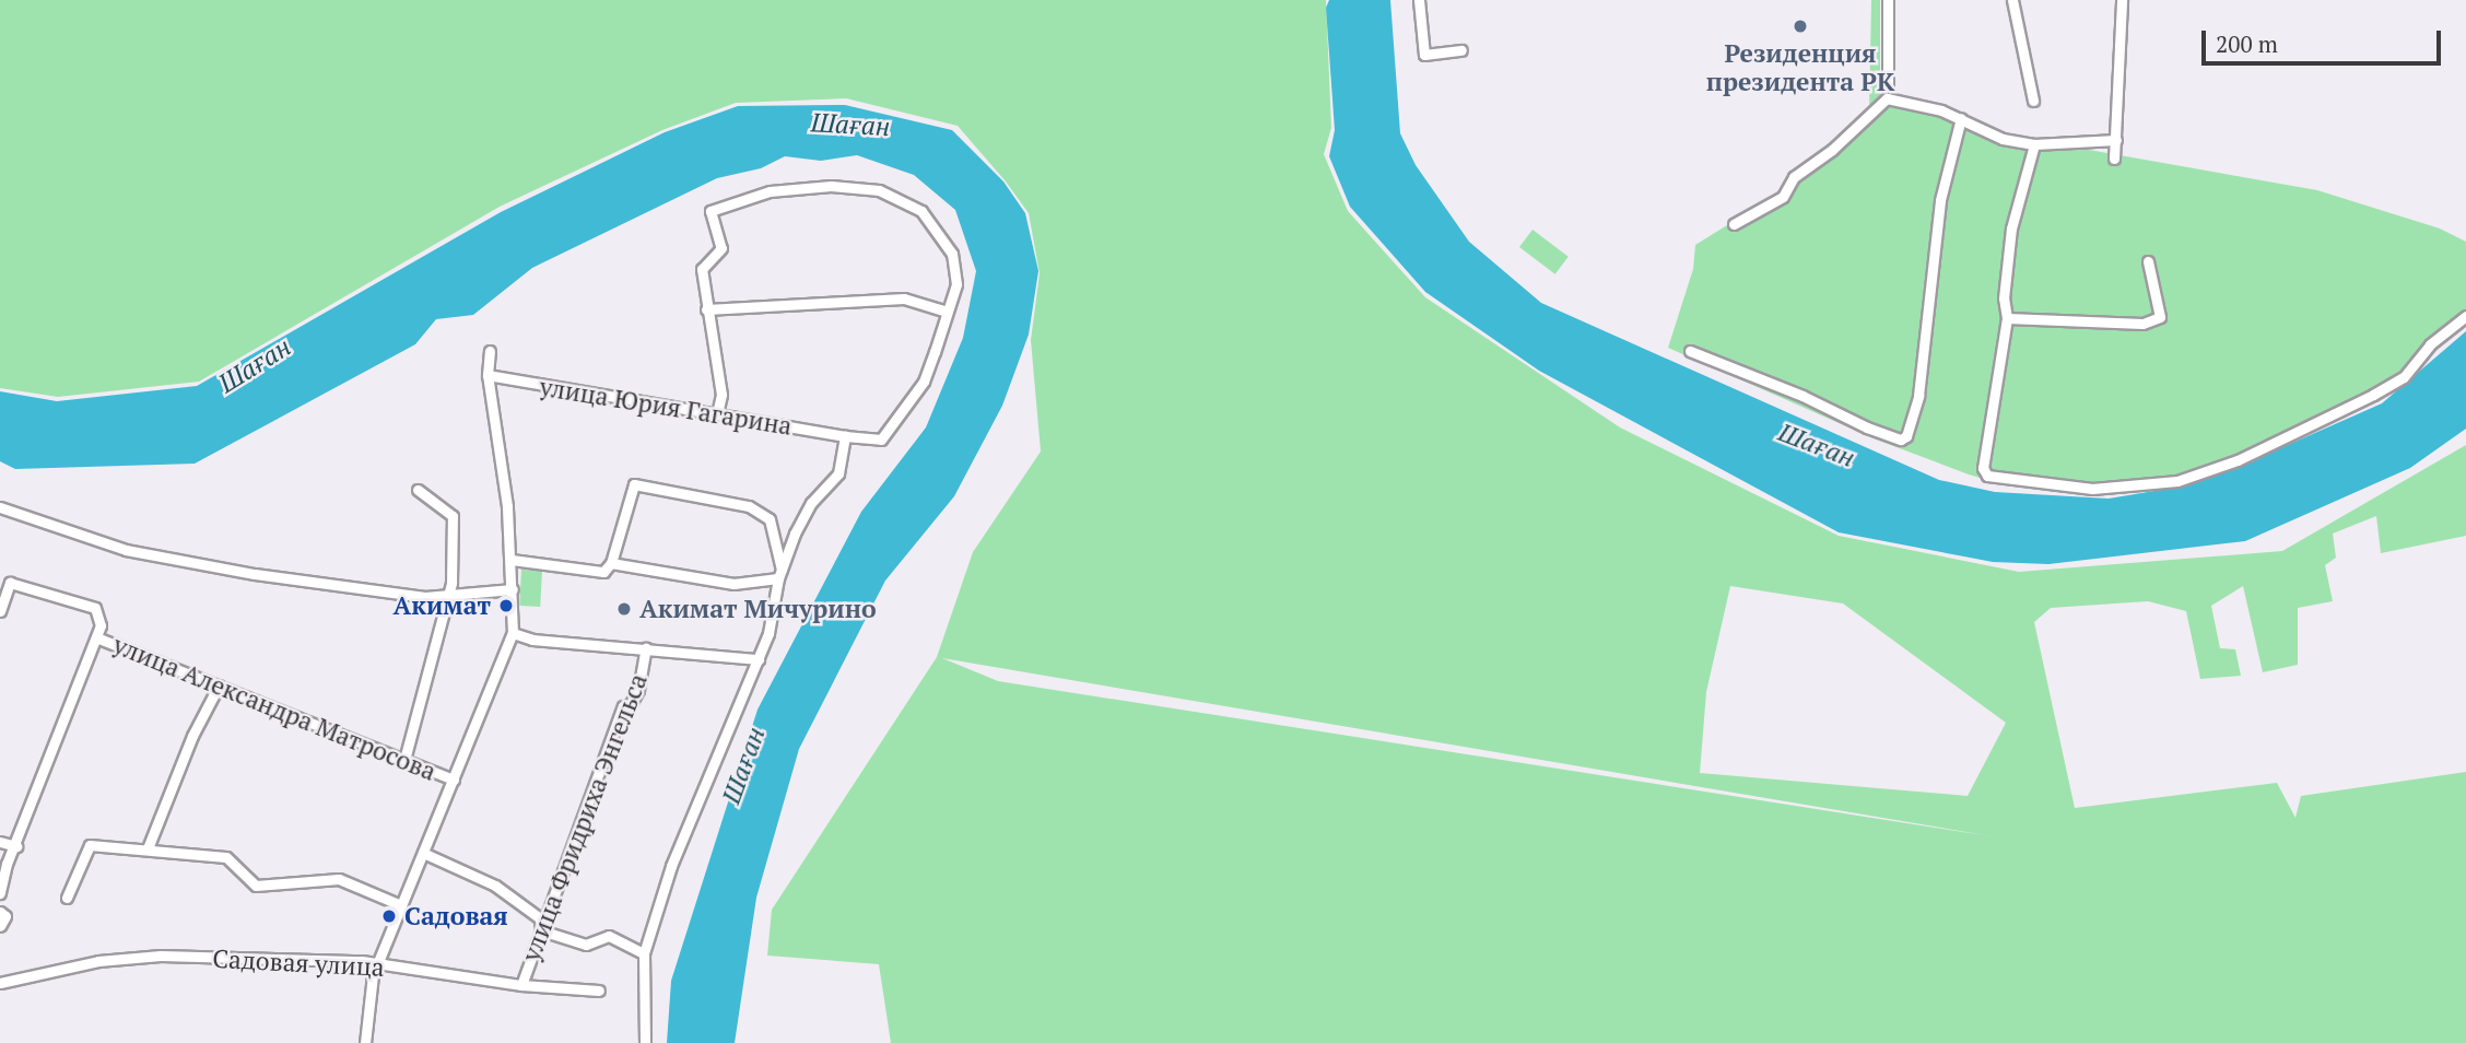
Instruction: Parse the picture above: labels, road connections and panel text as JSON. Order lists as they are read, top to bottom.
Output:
{
  "streets": {
    "street": [
      "улица Юрия Гагарина",
      "улица Александра Матросова",
      "улица Фридриха Энгельса",
      "Садовая улица"
    ]
  },
  "crossings": [
    ["улица Фридриха Энгельса", "Садовая улица"]
  ],
  "water": ["Шаған"],
  "places": [
    "Резиденция президента РК",
    "Акимат",
    "Акимат Мичурино",
    "Садовая"
  ],
  "scale_bar": "200 m"
}
